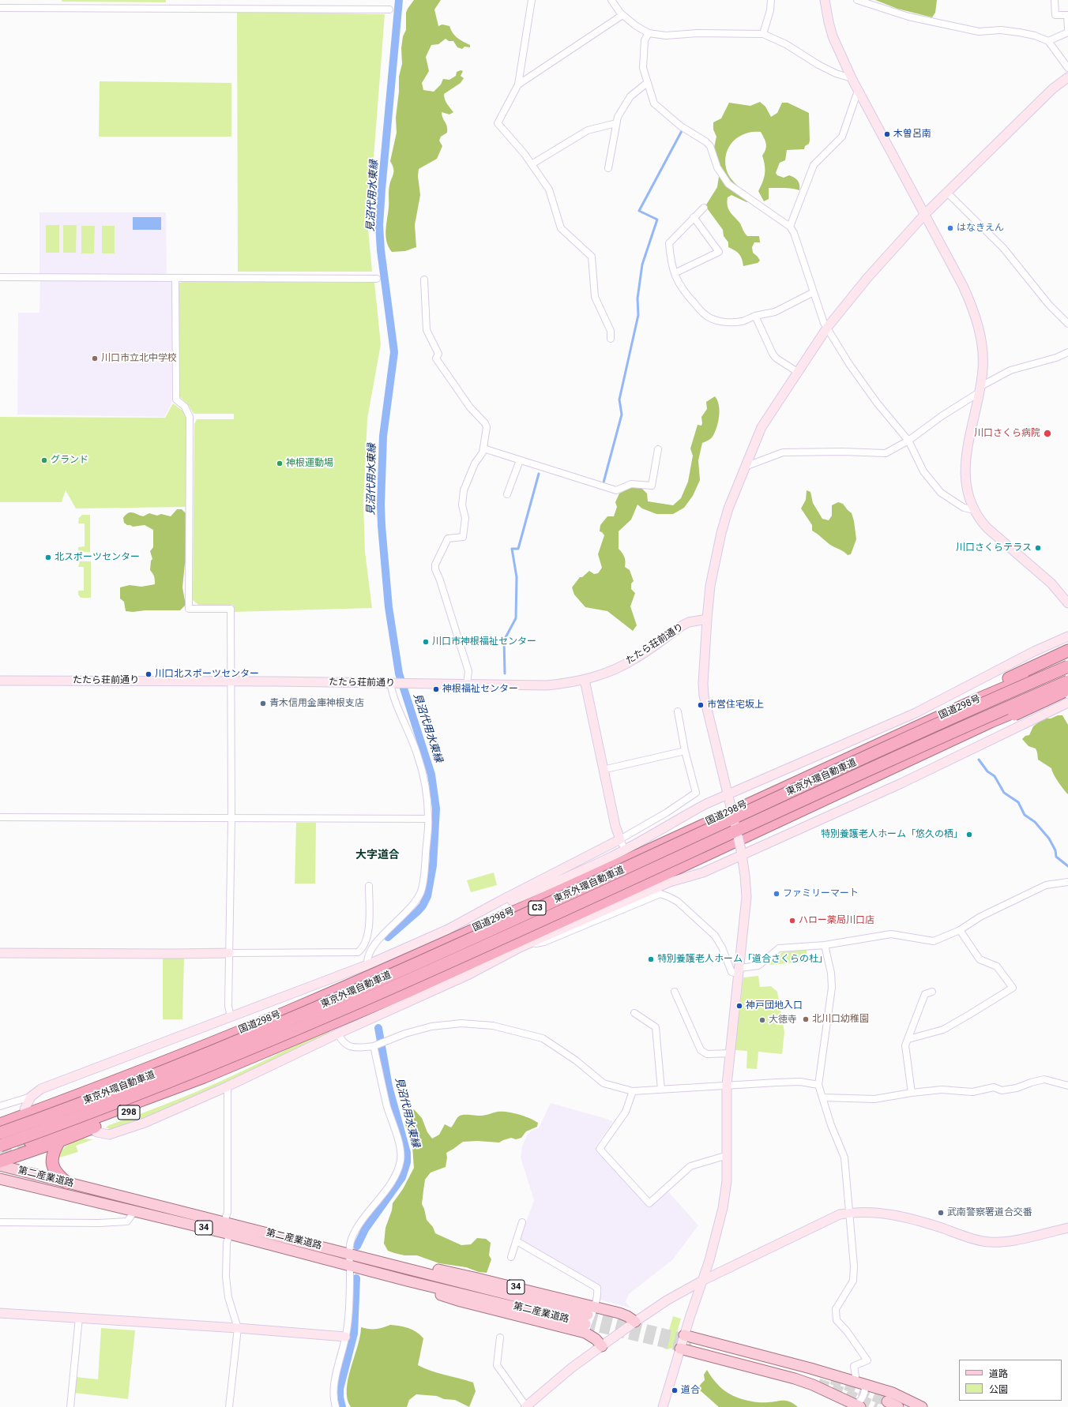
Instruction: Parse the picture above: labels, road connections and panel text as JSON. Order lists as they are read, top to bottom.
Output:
{
  "streets": {
    "highway": [
      "国道298号",
      "東京外環自動車道",
      "C3",
      "298"
    ],
    "main road": ["第二産業道路", "34"],
    "street": ["たたら荘前通り"]
  },
  "crossings": [
    ["第二産業道路", "34"]
  ],
  "districts": ["大字道合"],
  "water": ["見沼代用水東縁"],
  "places": [
    "木曽呂南",
    "はなきえん",
    "川口市立北中学校",
    "川口さくら病院",
    "グランド",
    "神根運動場",
    "川口さくらテラス",
    "北スポーツセンター",
    "川口市神根福祉センター",
    "川口北スポーツセンター",
    "神根福祉センター",
    "青木信用金庫神根支店",
    "市営住宅坂上",
    "特別養護老人ホーム「悠久の栖」",
    "ファミリーマート",
    "ハロー薬局川口店",
    "特別養護老人ホーム「道合さくらの杜」",
    "神戸団地入口",
    "北川口幼稚園",
    "大徳寺",
    "武南警察署道合交番",
    "道合"
  ],
  "legend": ["道路", "公園"]
}
